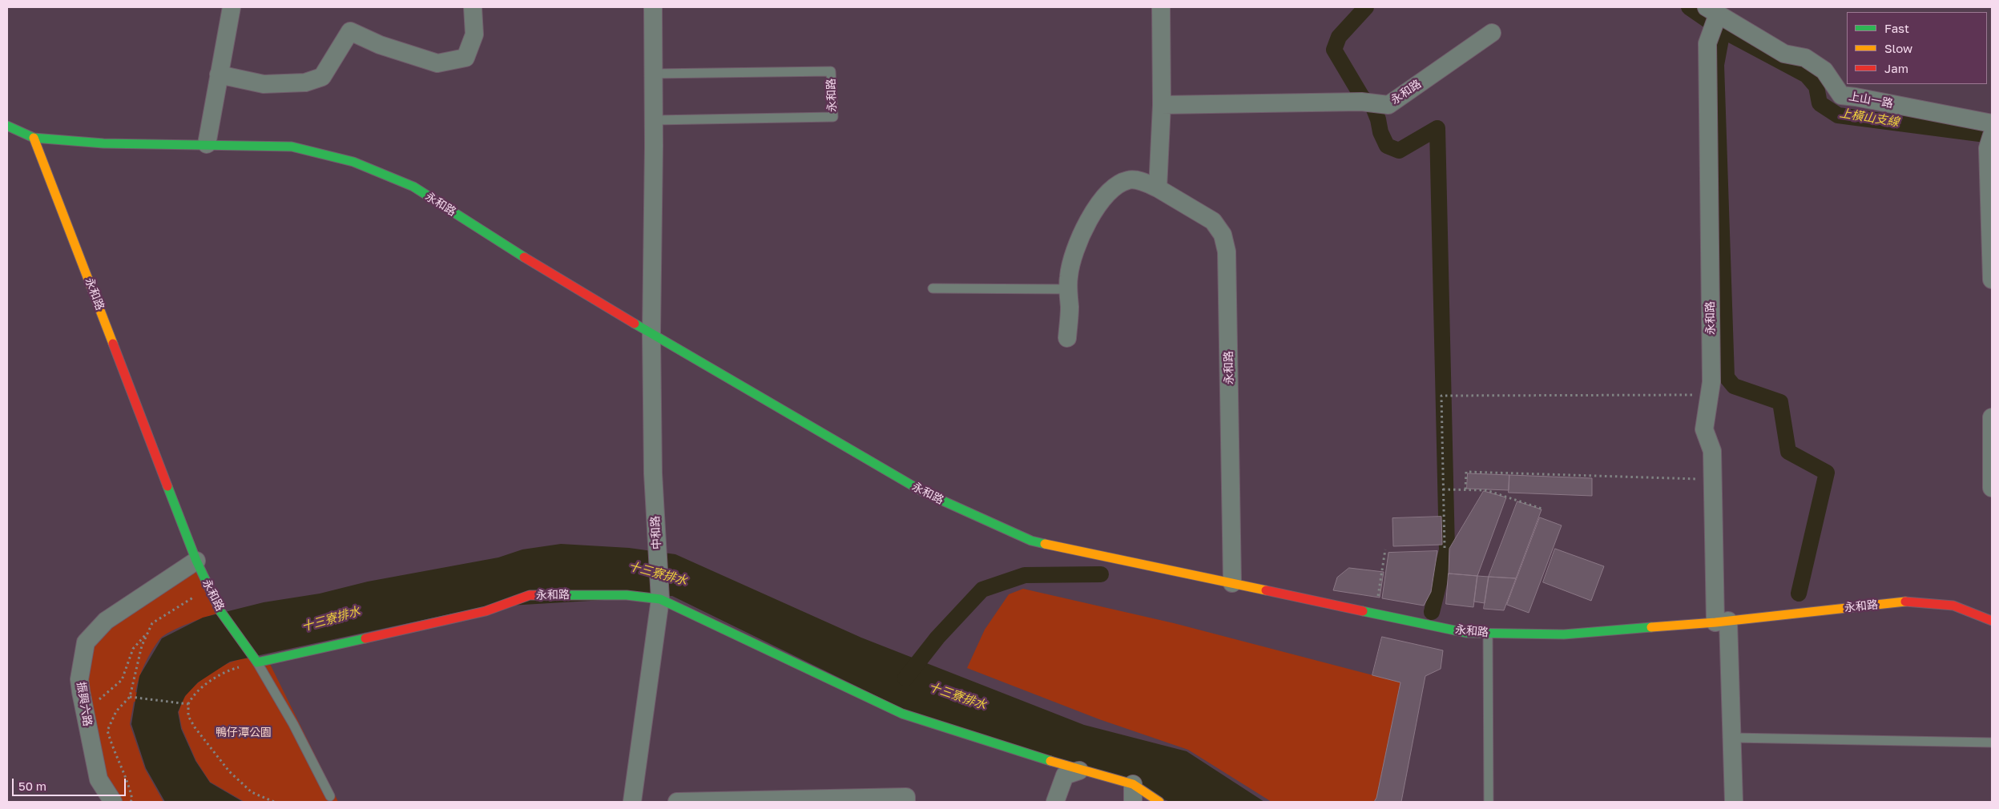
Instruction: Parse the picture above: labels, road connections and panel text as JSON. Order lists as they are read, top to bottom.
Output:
{
  "streets": {
    "main road": ["永和路"],
    "street": ["上山一路", "中和路", "振興六路"]
  },
  "crossings": [
    ["永和路", "上山一路"],
    ["永和路", "中和路"],
    ["永和路", "振興六路"]
  ],
  "water": ["上橫山支線", "十三寮排水"],
  "parks": ["鴨仔潭公園"],
  "legend": ["Fast", "Slow", "Jam"],
  "scale_bar": "50 m"
}
